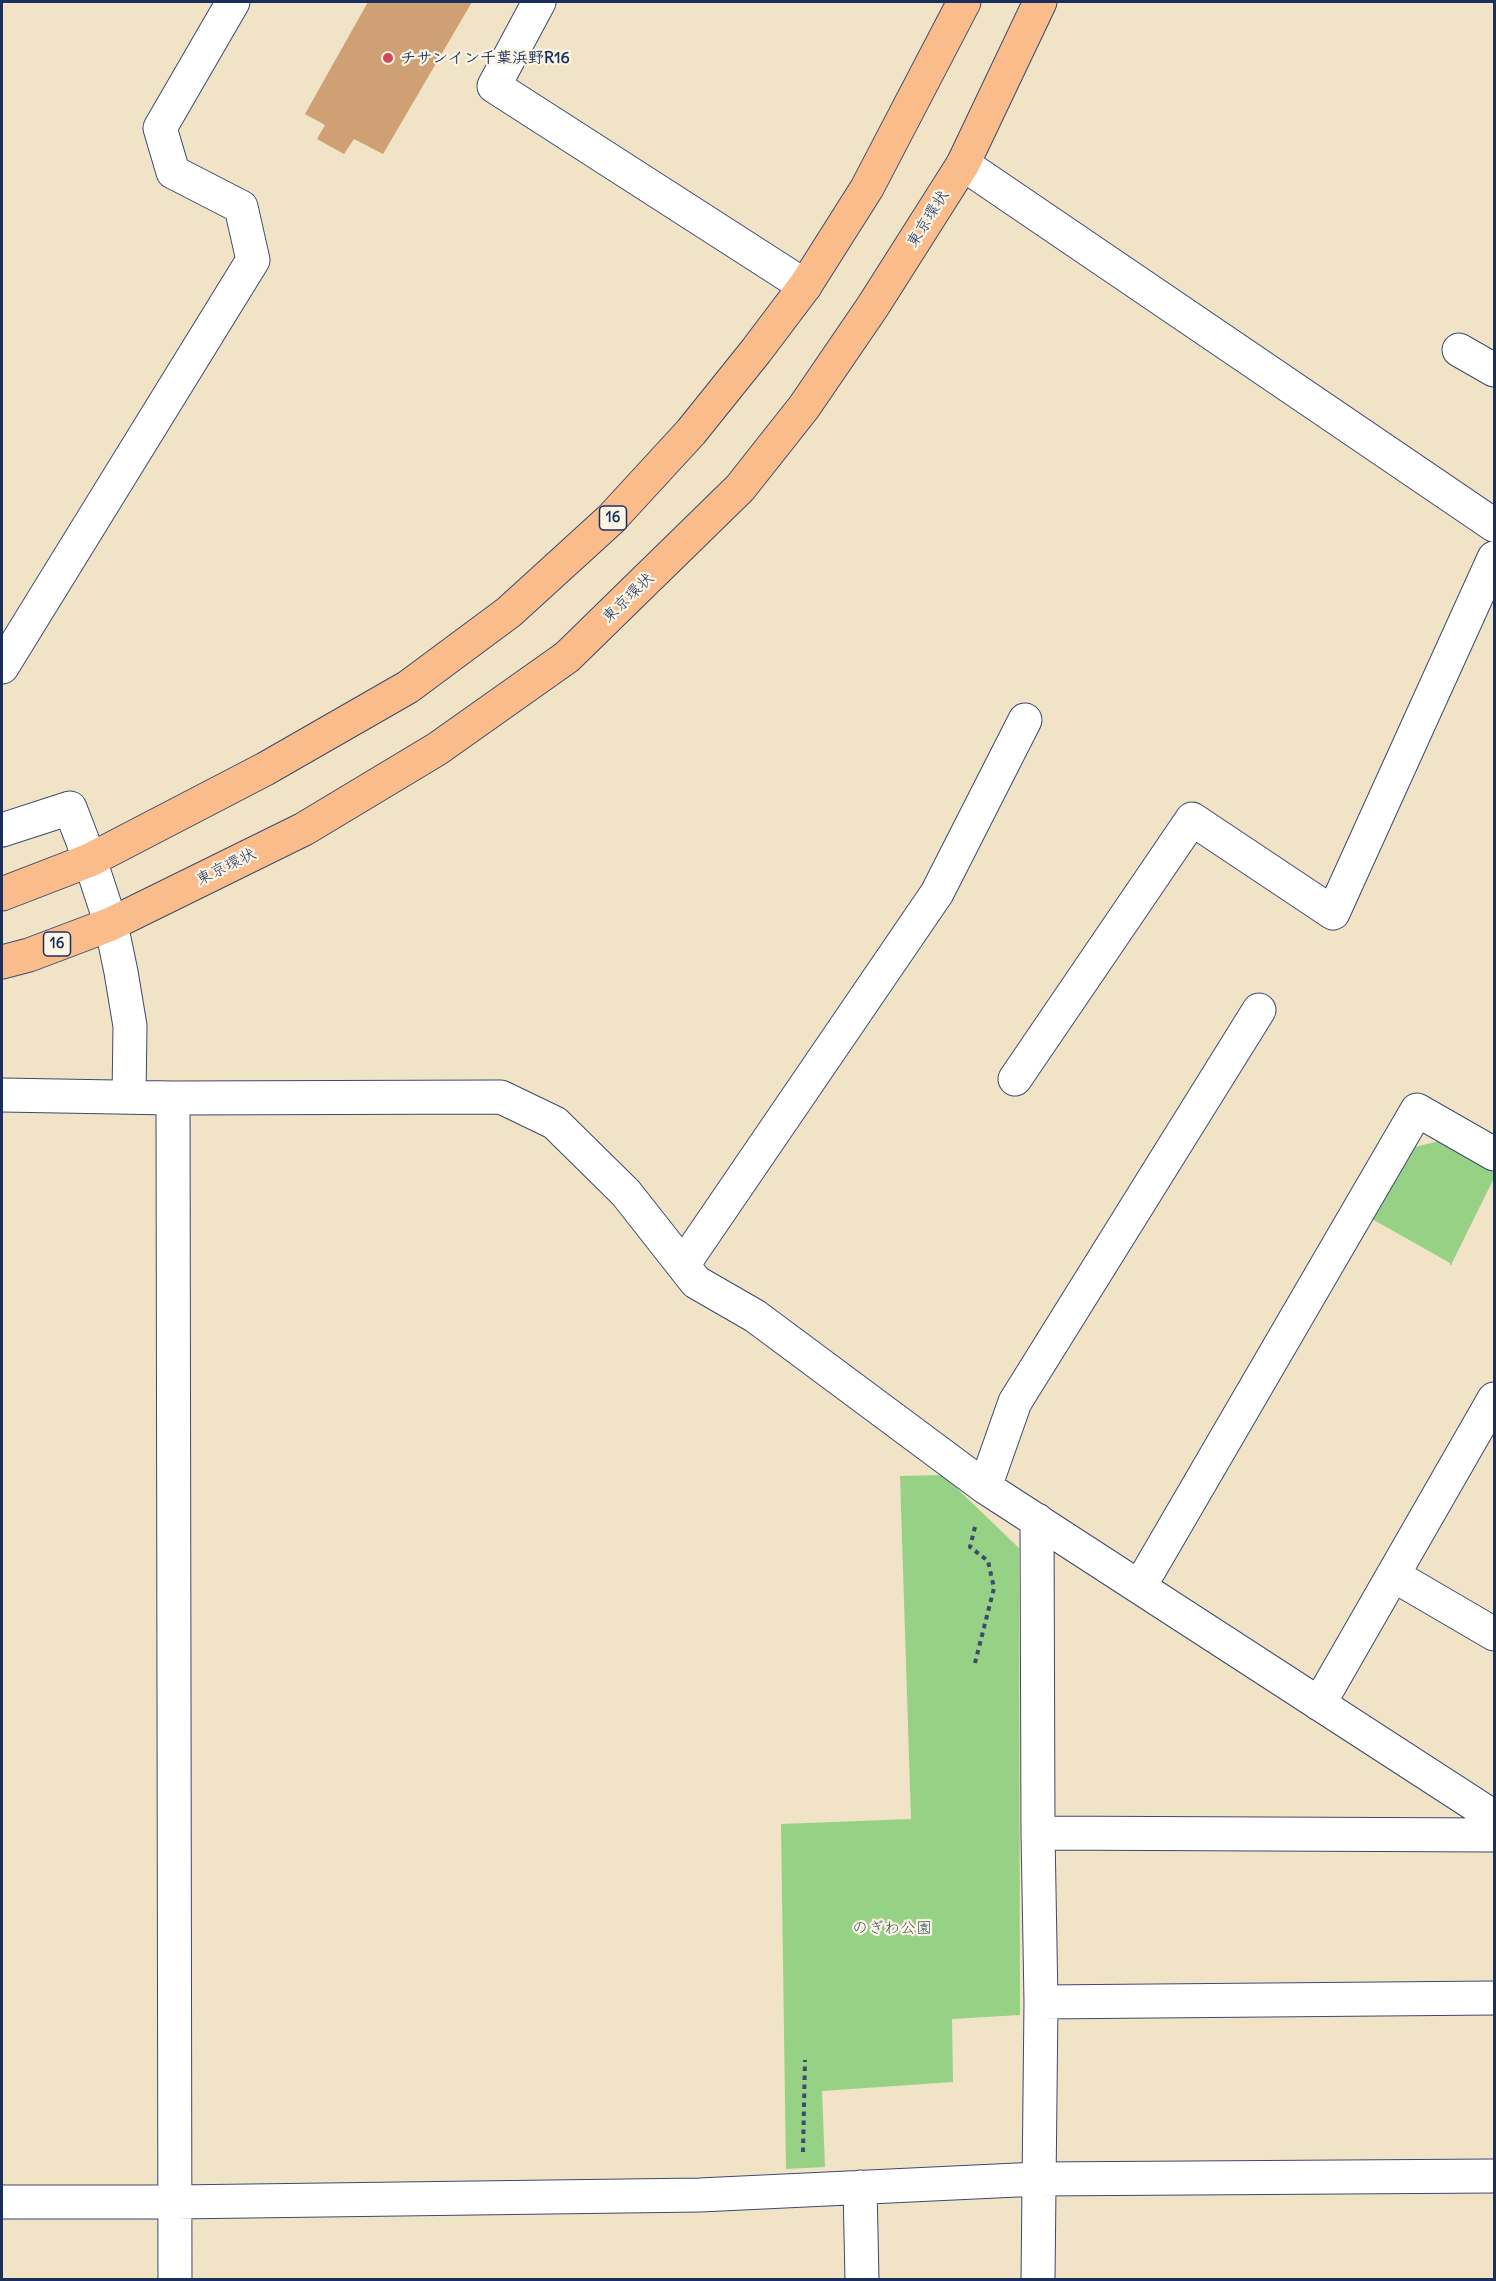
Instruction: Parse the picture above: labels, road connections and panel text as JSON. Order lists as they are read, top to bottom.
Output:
{
  "streets": {
    "highway": ["東京環状", "16"]
  },
  "parks": ["のぎわ公園"],
  "places": ["チサンイン千葉浜野R16"]
}
